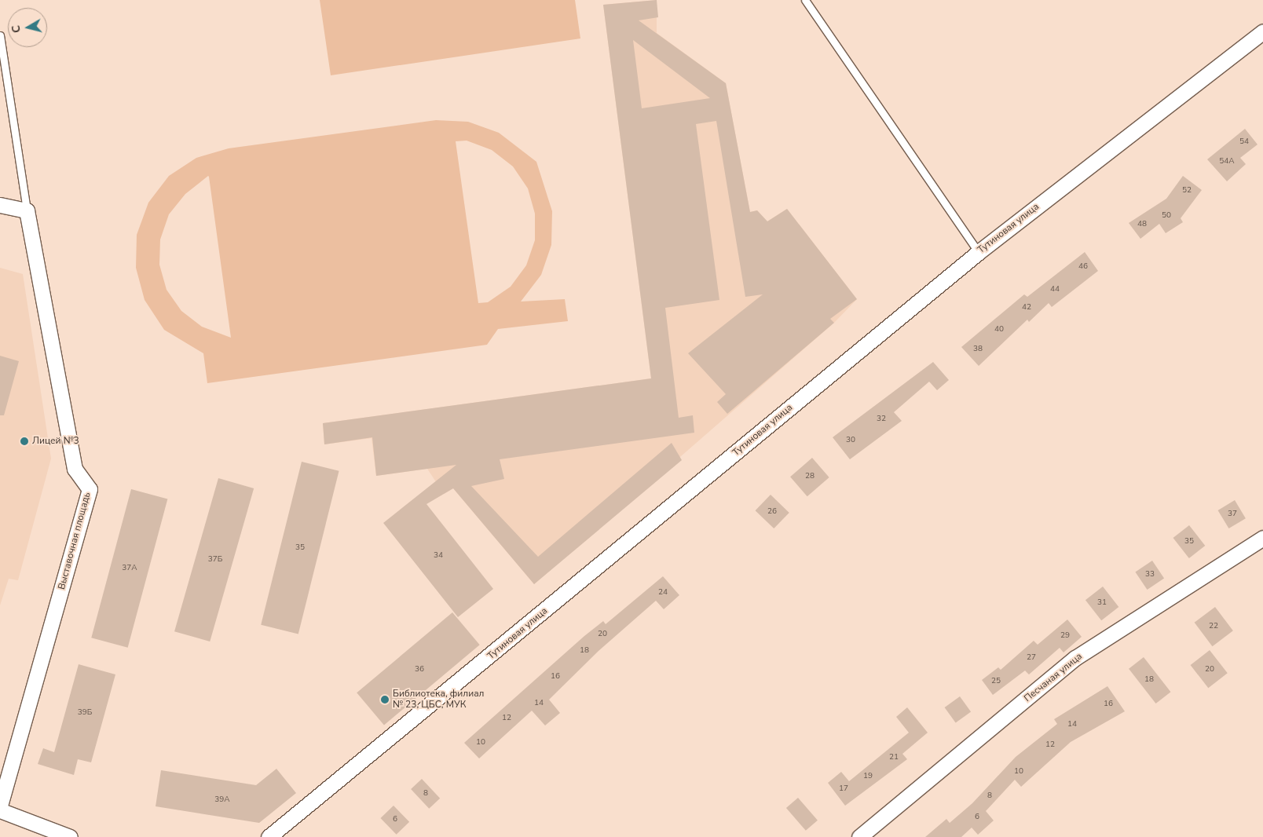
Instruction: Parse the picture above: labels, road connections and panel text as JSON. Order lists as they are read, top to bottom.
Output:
{
  "streets": {
    "street": ["Тутиновая улица", "Выставочная площадь", "Песчаная улица"]
  },
  "places": ["Лицей №3", "Библиотека, филиал № 23, ЦБС, МУК"],
  "house_numbers": [
    "54",
    "54А",
    "52",
    "50",
    "48",
    "46",
    "44",
    "42",
    "40",
    "38",
    "32",
    "30",
    "28",
    "26",
    "37",
    "35",
    "35",
    "34",
    "37Б",
    "37А",
    "33",
    "24",
    "31",
    "22",
    "20",
    "29",
    "18",
    "27",
    "36",
    "20",
    "16",
    "18",
    "25",
    "14",
    "16",
    "39Б",
    "12",
    "14",
    "10",
    "12",
    "21",
    "10",
    "19",
    "17",
    "8",
    "8",
    "39А",
    "6",
    "6"
  ],
  "north": "left"
}
